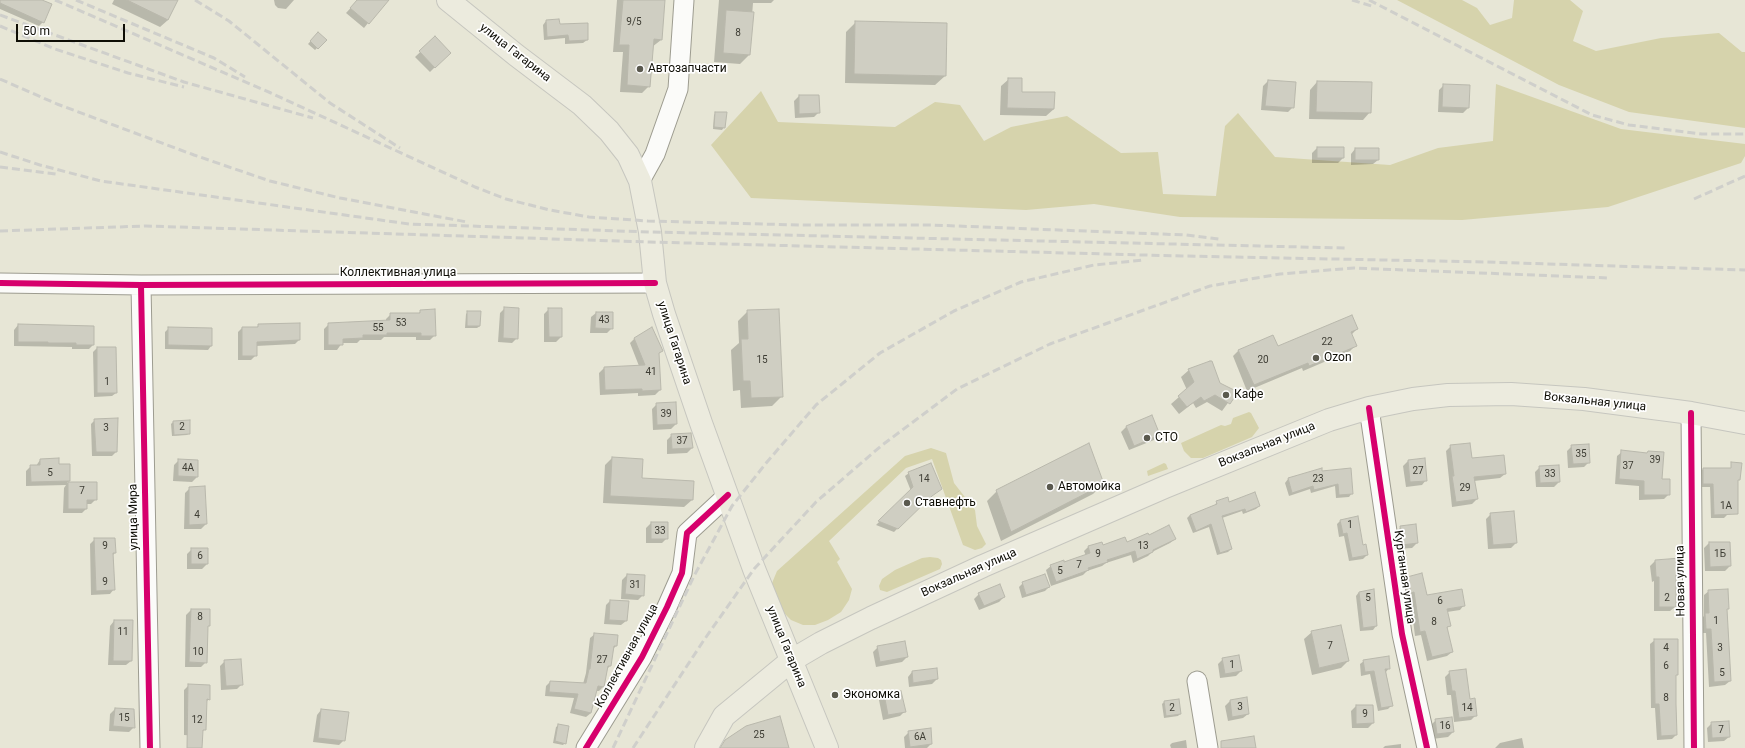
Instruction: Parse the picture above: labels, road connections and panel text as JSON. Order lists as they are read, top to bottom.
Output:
{
  "streets": {
    "main road": ["улица Гагарина", "Вокзальная улица"],
    "street": [
      "Коллективная улица",
      "улица Мира",
      "Курганная улица",
      "Новая улица"
    ]
  },
  "crossings": [
    ["улица Гагарина", "Коллективная улица"],
    ["улица Гагарина", "Вокзальная улица"],
    ["Коллективная улица", "улица Мира"],
    ["Вокзальная улица", "Курганная улица"],
    ["Вокзальная улица", "Новая улица"]
  ],
  "places": [
    "Автозапчасти",
    "Ozon",
    "Кафе",
    "СТО",
    "Автомойка",
    "Ставнефть",
    "Экономка"
  ],
  "house_numbers": [
    "9/5",
    "8",
    "43",
    "53",
    "55",
    "22",
    "15",
    "20",
    "41",
    "1",
    "39",
    "2",
    "3",
    "37",
    "35",
    "39",
    "37",
    "4А",
    "27",
    "5",
    "33",
    "14",
    "23",
    "29",
    "7",
    "1А",
    "4",
    "1",
    "33",
    "9",
    "13",
    "9",
    "1Б",
    "6",
    "7",
    "5",
    "9",
    "31",
    "5",
    "2",
    "6",
    "8",
    "1",
    "8",
    "11",
    "7",
    "4",
    "3",
    "10",
    "27",
    "1",
    "6",
    "5",
    "8",
    "3",
    "2",
    "14",
    "9",
    "15",
    "12",
    "16",
    "7",
    "25",
    "6А"
  ],
  "scale_bar": "50 m"
}
